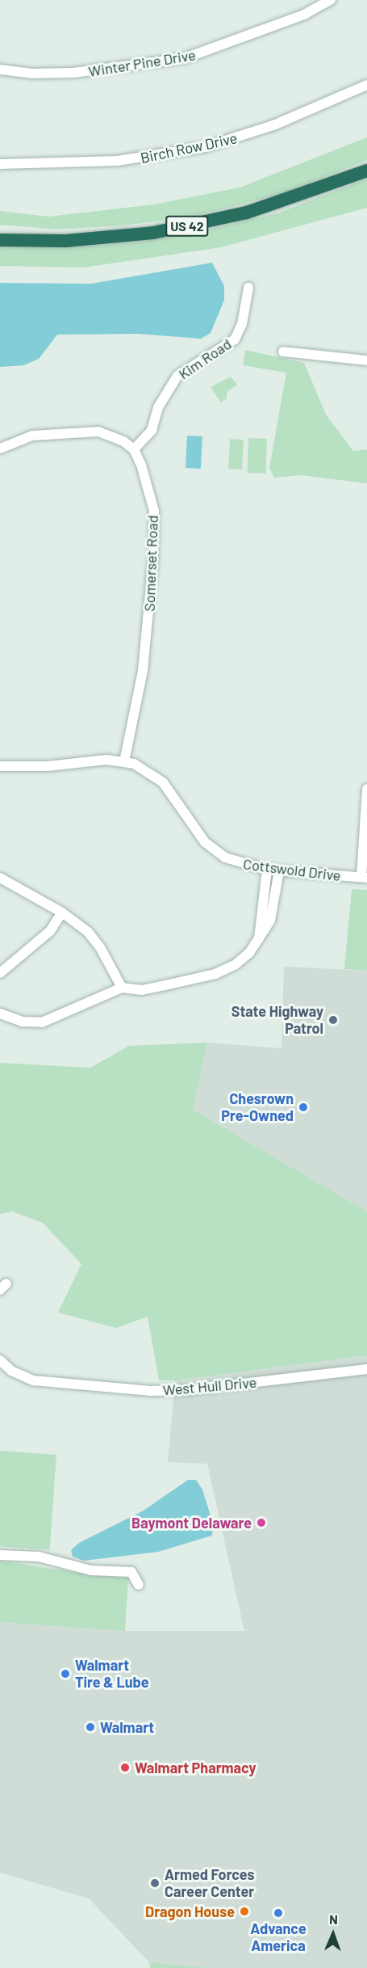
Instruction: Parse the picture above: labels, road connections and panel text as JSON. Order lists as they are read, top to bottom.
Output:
{
  "streets": {
    "highway": ["US 42"],
    "street": [
      "Winter Pine Drive",
      "Birch Row Drive",
      "Kim Road",
      "Somerset Road",
      "Cottswold Drive",
      "West Hull Drive"
    ]
  },
  "crossings": [
    ["Kim Road", "Somerset Road"],
    ["Somerset Road", "Cottswold Drive"]
  ],
  "places": [
    "State Highway Patrol",
    "Chesrown Pre-Owned",
    "Baymont Delaware",
    "Walmart Tire & Lube",
    "Walmart",
    "Walmart Pharmacy",
    "Armed Forces Career Center",
    "Dragon House",
    "Advance America"
  ],
  "north": "top"
}
